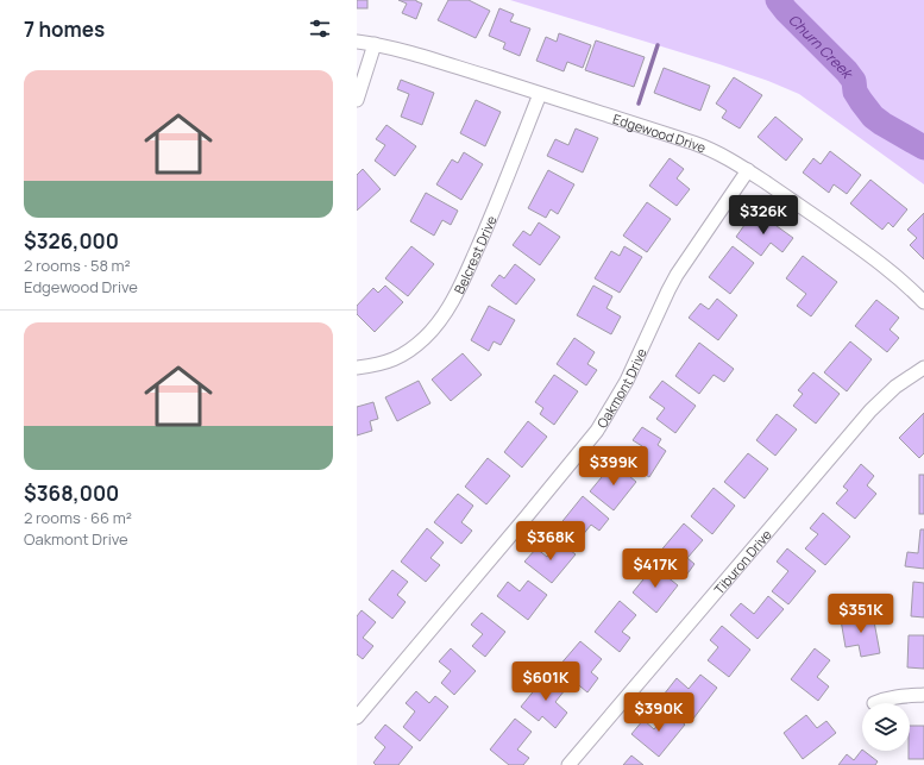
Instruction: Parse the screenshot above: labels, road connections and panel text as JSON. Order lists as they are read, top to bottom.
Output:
{
  "streets": {
    "street": [
      "Edgewood Drive",
      "Belcrest Drive",
      "Oakmont Drive",
      "Tiburon Drive"
    ]
  },
  "crossings": [
    ["Edgewood Drive", "Belcrest Drive"],
    ["Edgewood Drive", "Oakmont Drive"]
  ],
  "water": ["Churn Creek"],
  "page": {
    "heading": "7 homes",
    "list": [
      {
        "name": "$326,000",
        "note": "2 rooms · 58 m² · Edgewood Drive"
      },
      {
        "name": "$368,000",
        "note": "2 rooms · 66 m² · Oakmont Drive"
      }
    ],
    "price": [
      "$326K",
      "$399K",
      "$368K",
      "$417K",
      "$351K",
      "$601K",
      "$390K"
    ]
  }
}
